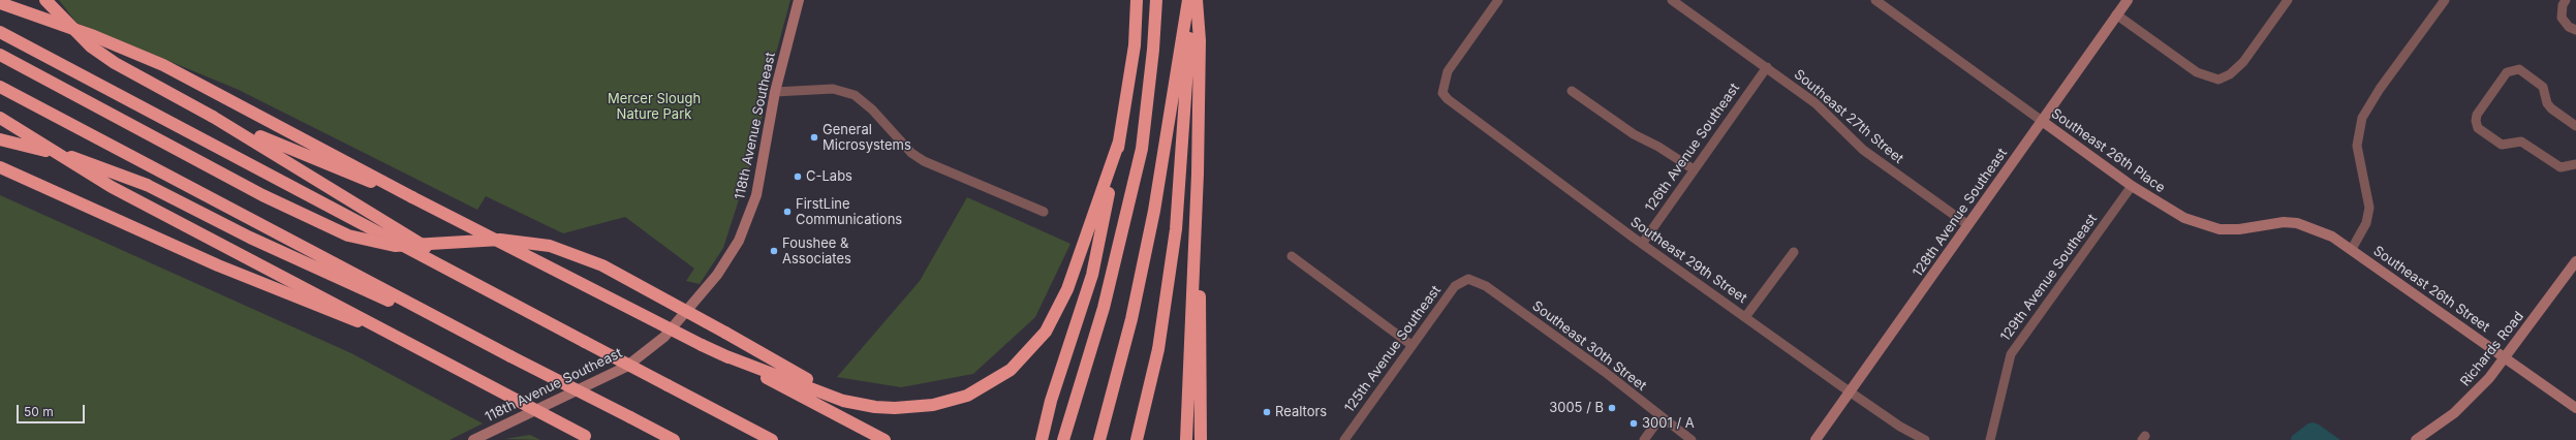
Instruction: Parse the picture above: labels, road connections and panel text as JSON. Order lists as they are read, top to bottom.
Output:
{
  "streets": {
    "street": [
      "Southeast 27th Street",
      "118th Avenue Southeast",
      "126th Avenue Southeast",
      "Southeast 26th Place",
      "128th Avenue Southeast",
      "Southeast 29th Street",
      "129th Avenue Southeast",
      "Southeast 26th Street",
      "Southeast 30th Street",
      "125th Avenue Southeast",
      "Richards Road"
    ]
  },
  "crossings": [
    ["Southeast 27th Street", "126th Avenue Southeast"],
    ["Southeast 27th Street", "128th Avenue Southeast"],
    ["126th Avenue Southeast", "Southeast 29th Street"],
    ["Southeast 26th Place", "128th Avenue Southeast"],
    ["Southeast 26th Place", "129th Avenue Southeast"],
    ["Southeast 26th Place", "Southeast 26th Street"],
    ["128th Avenue Southeast", "Southeast 29th Street"],
    ["Southeast 26th Street", "Richards Road"],
    ["Southeast 30th Street", "125th Avenue Southeast"]
  ],
  "parks": ["Mercer Slough Nature Park"],
  "places": [
    "General Microsystems",
    "C-Labs",
    "FirstLine Communications",
    "Foushee & Associates",
    "3005 / B",
    "Realtors",
    "3001 / A"
  ],
  "scale_bar": "50 m"
}
